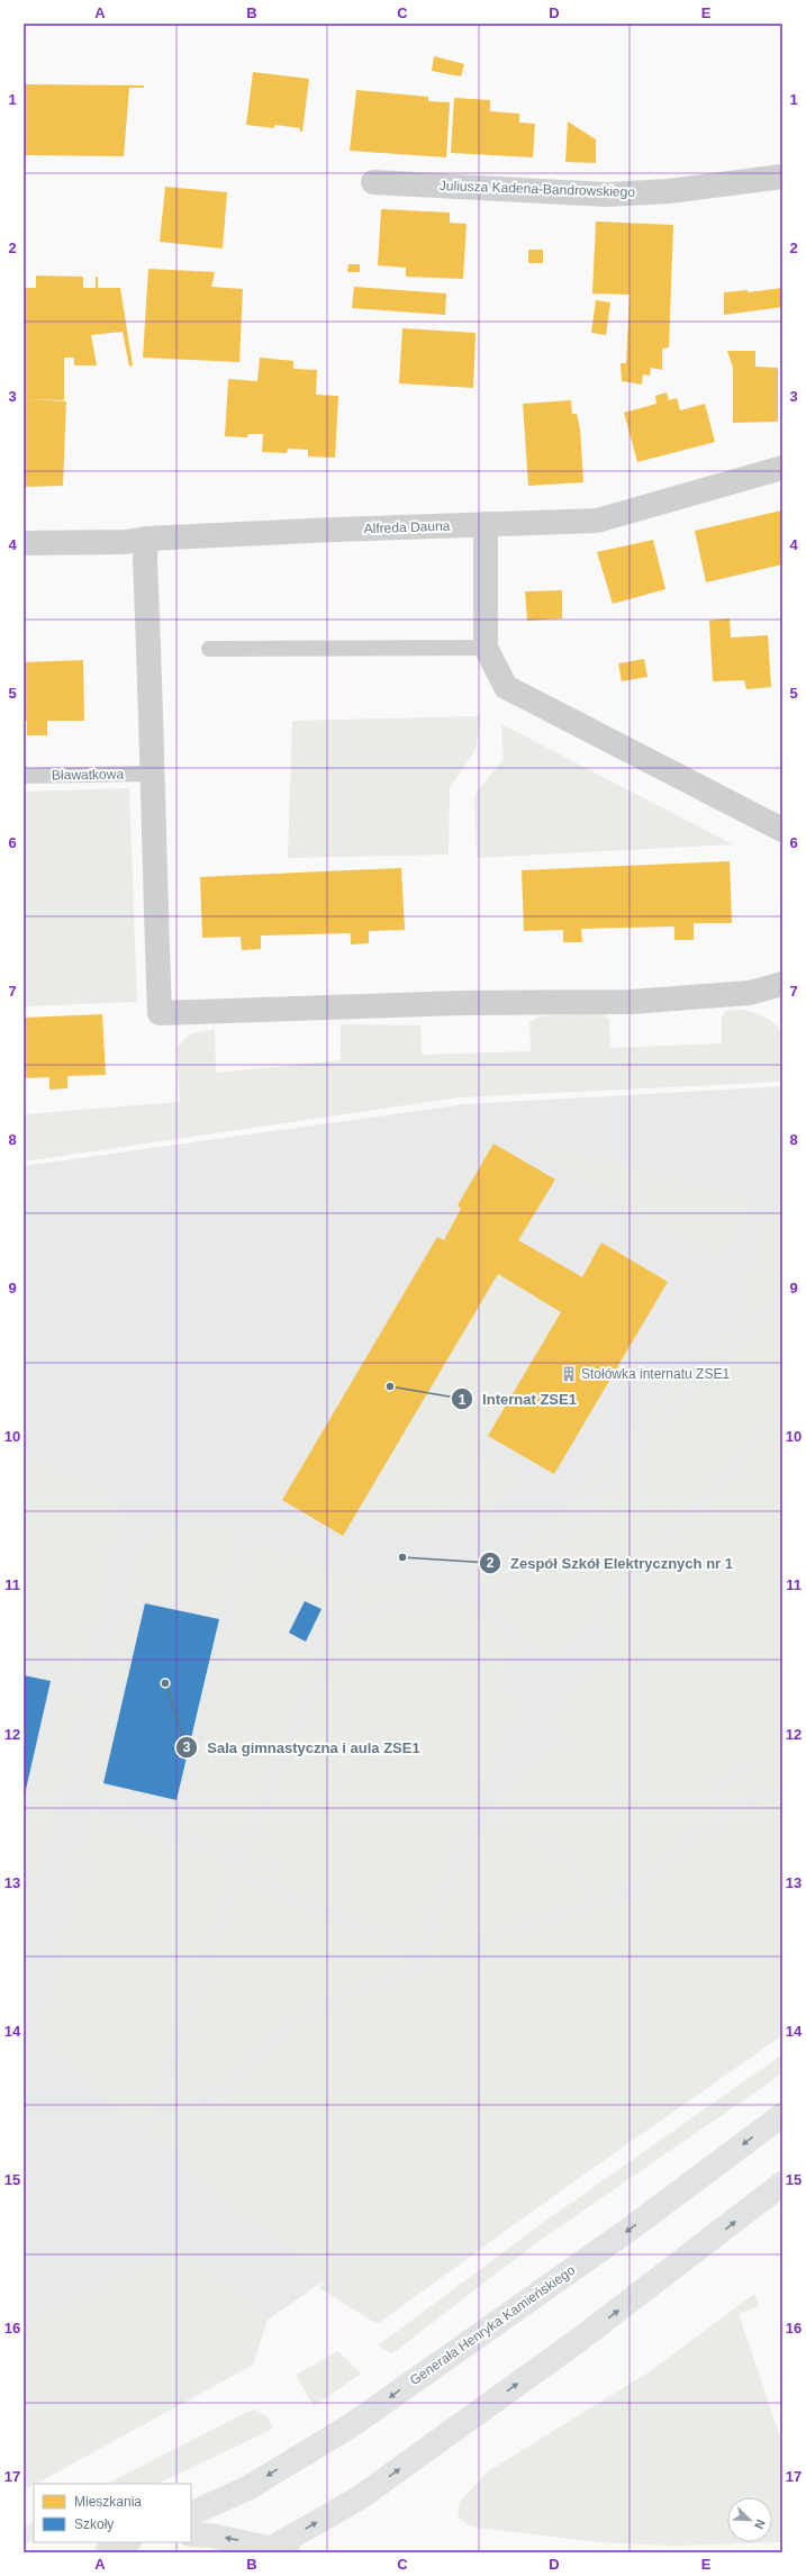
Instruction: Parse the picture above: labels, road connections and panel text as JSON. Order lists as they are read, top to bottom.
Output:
{
  "streets": {
    "main road": ["Generała Henryka Kamieńskiego"],
    "street": ["Juliusza Kadena-Bandrowskiego", "Alfreda Dauna"],
    "lane": ["Bławatkowa"]
  },
  "places": {
    "building": ["Stołówka internatu ZSE1"],
    "other": ["Internat ZSE1", "Zespół Szkół Elektrycznych nr 1", "Sala gimnastyczna i aula ZSE1"]
  },
  "legend": ["Mieszkania", "Szkoły"],
  "north": "bottom right",
  "grid": {
    "columns": [
      "A",
      "B",
      "C",
      "D",
      "E"
    ],
    "rows": [
      "1",
      "2",
      "3",
      "4",
      "5",
      "6",
      "7",
      "8",
      "9",
      "10",
      "11",
      "12",
      "13",
      "14",
      "15",
      "16",
      "17"
    ]
  }
}
